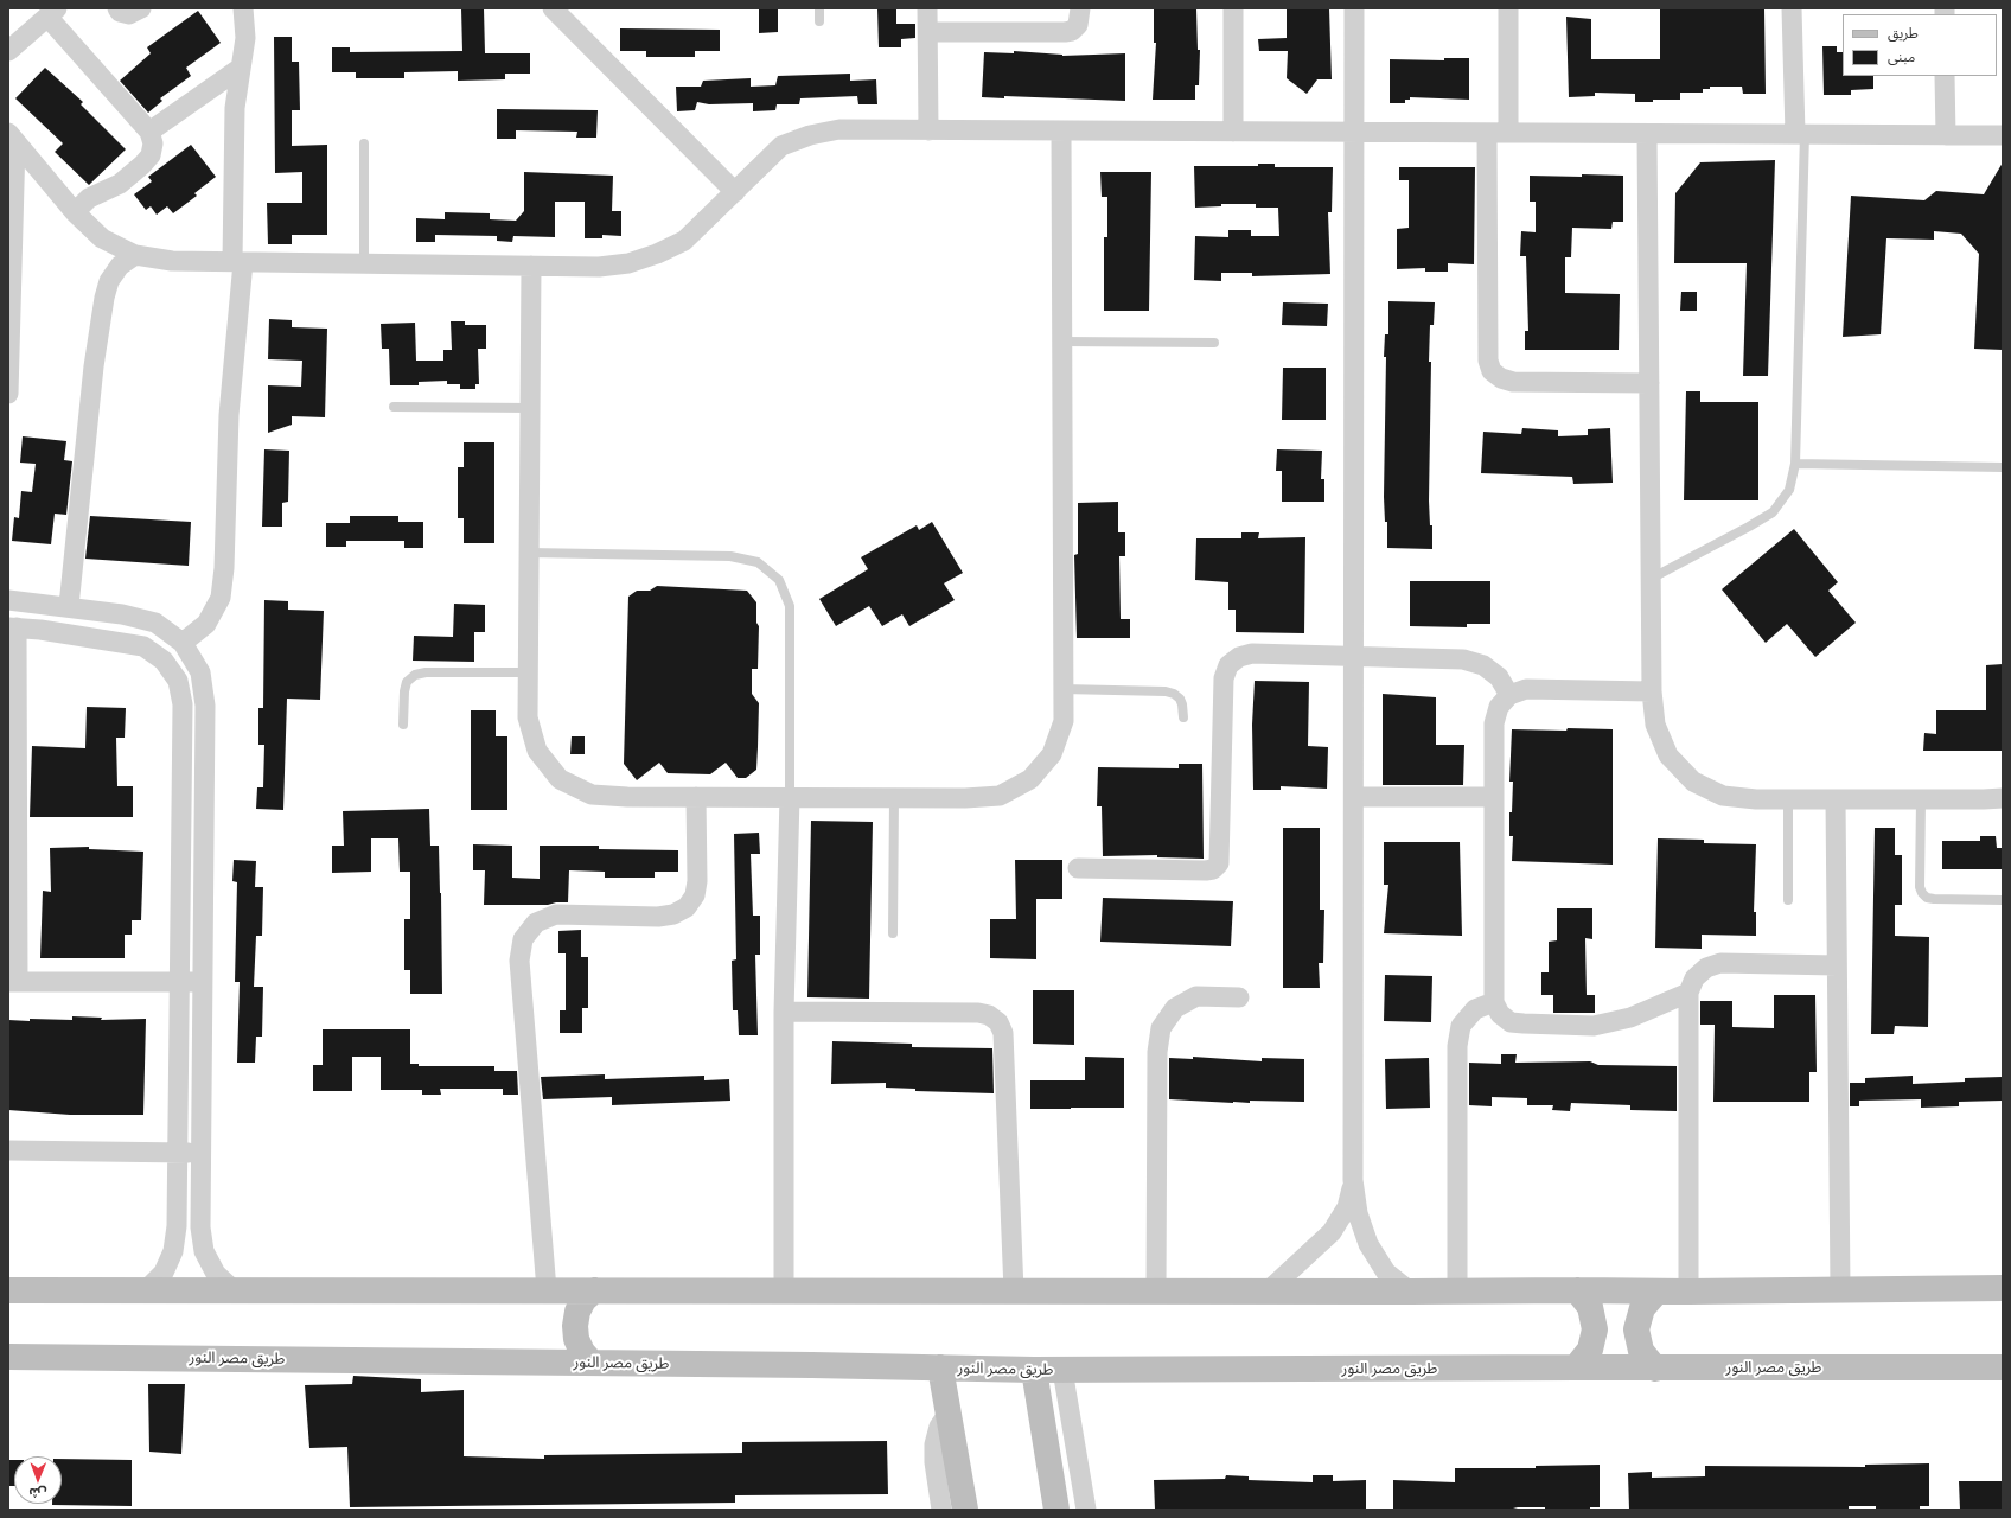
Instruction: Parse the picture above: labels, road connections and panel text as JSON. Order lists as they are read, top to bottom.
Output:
{
  "streets": {
    "street": ["طريق مصر النور"]
  },
  "legend": ["طريق", "مبنى"],
  "north": "bottom"
}
